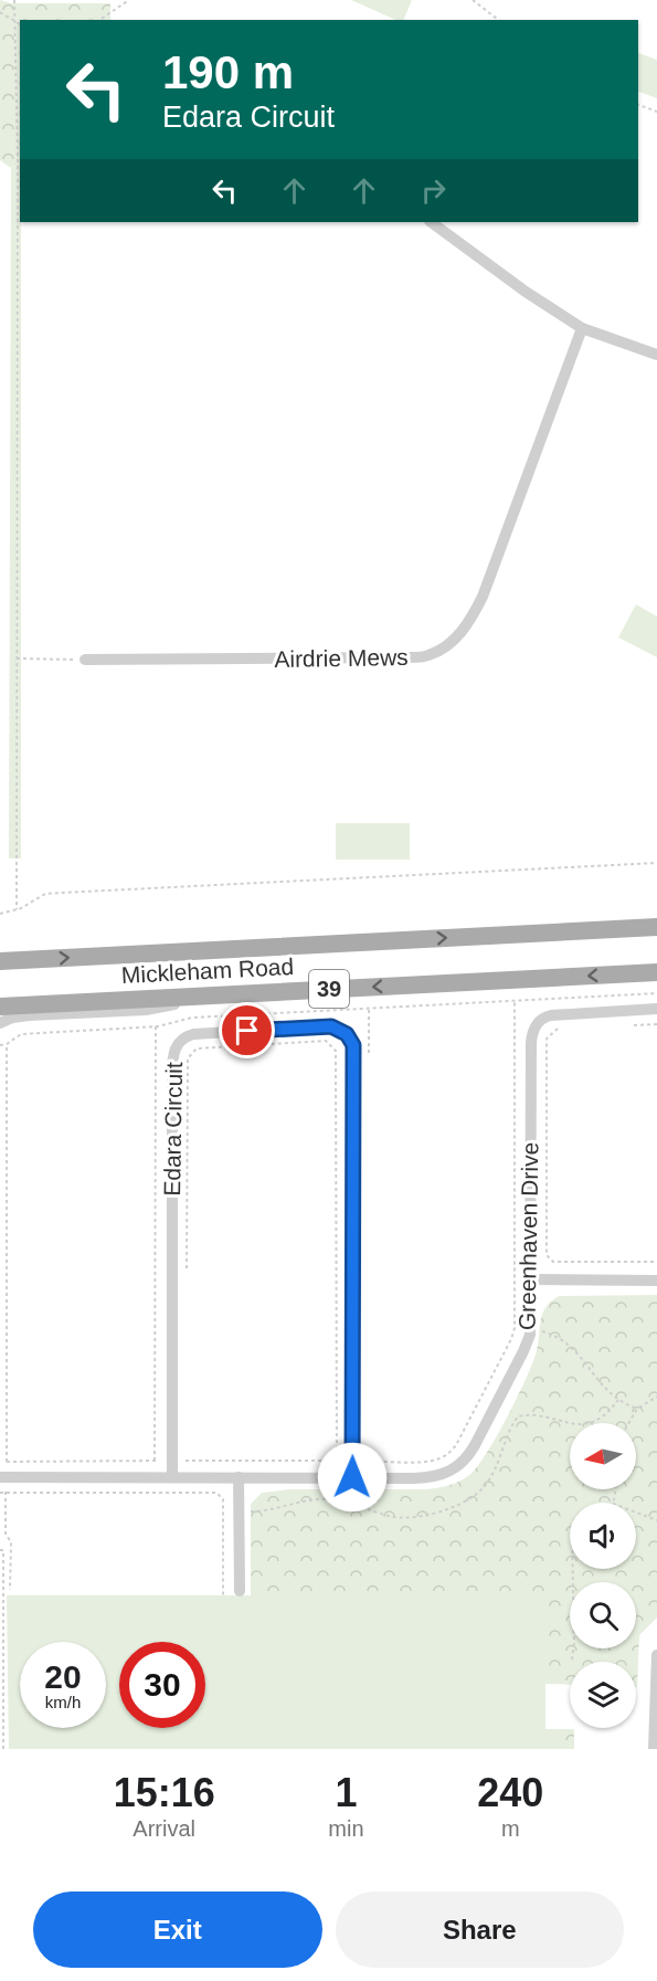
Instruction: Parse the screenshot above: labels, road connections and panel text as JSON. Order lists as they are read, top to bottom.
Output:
{
  "streets": {
    "main road": ["Mickleham Road", "39"],
    "street": ["Airdrie Mews", "Edara Circuit", "Greenhaven Drive"]
  },
  "crossings": [
    ["Edara Circuit", "Greenhaven Drive"]
  ],
  "north": "left",
  "page": {
    "turn": ["190 m", "Edara Circuit"],
    "speed": "20 km/h",
    "limit": "30",
    "eta": [
      "15:16",
      "Arrival",
      "1",
      "min",
      "240",
      "m"
    ],
    "buttons": ["Exit", "Share"]
  }
}
